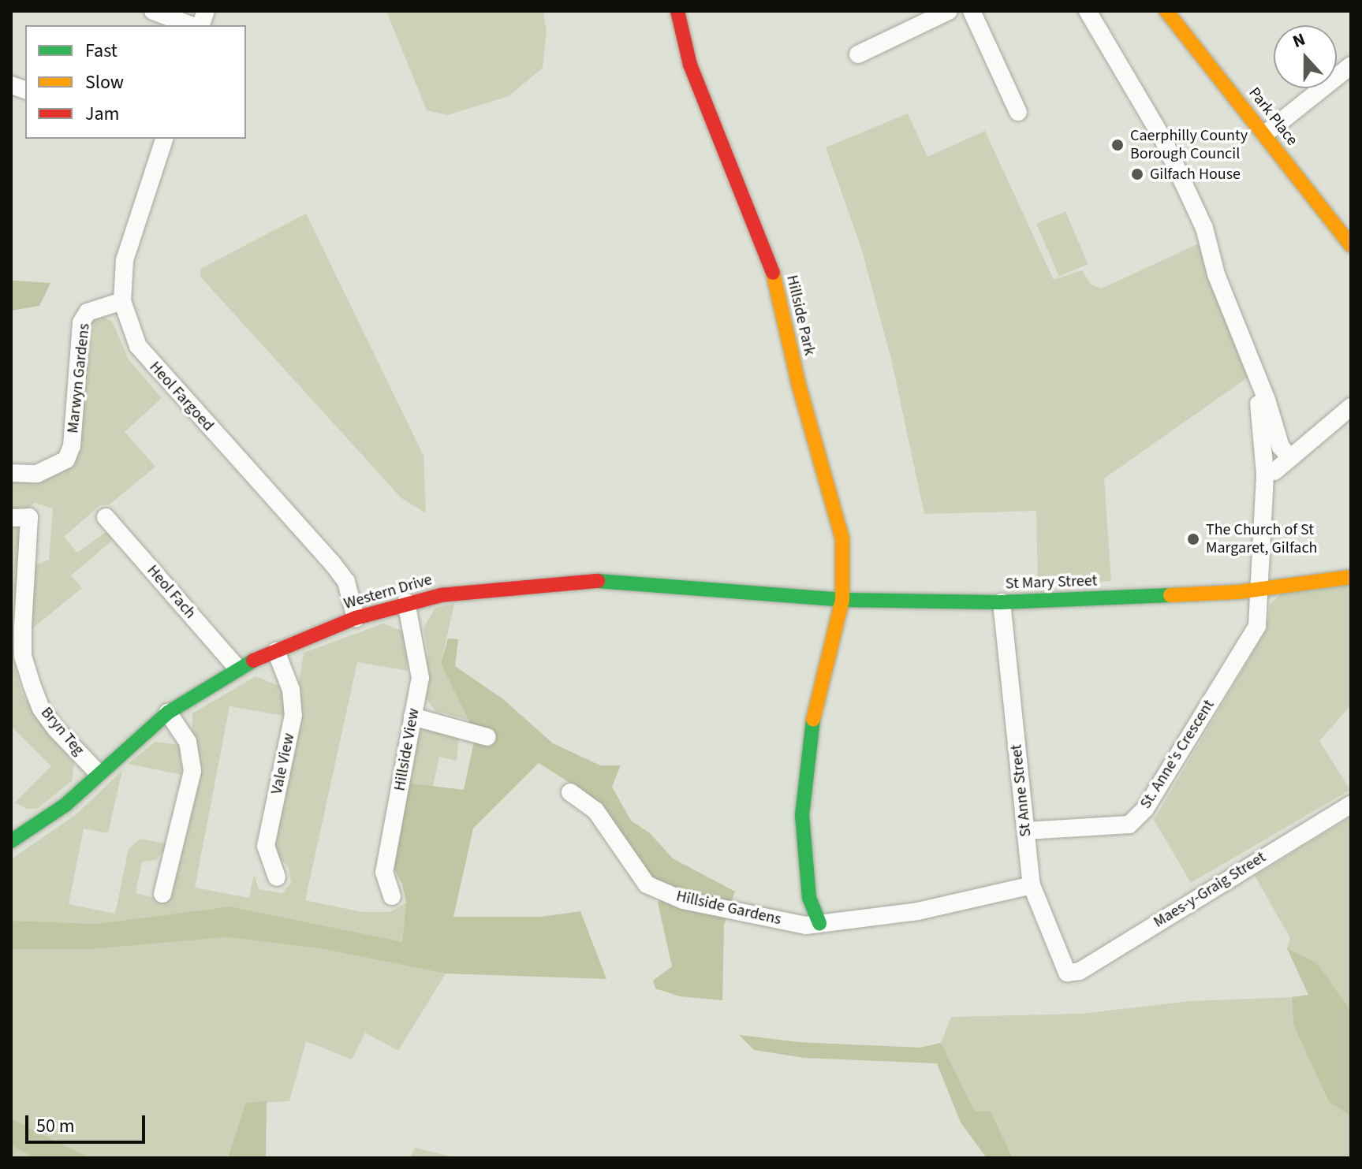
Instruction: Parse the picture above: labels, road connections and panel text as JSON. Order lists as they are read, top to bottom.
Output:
{
  "streets": {
    "street": [
      "Park Place",
      "Hillside Park",
      "Marwyn Gardens",
      "Heol Fargoed",
      "St Mary Street",
      "Heol Fach",
      "Western Drive",
      "Bryn Teg",
      "Hillside View",
      "St. Anne's Crescent",
      "Vale View",
      "St Anne Street",
      "Maes-y-Graig Street",
      "Hillside Gardens"
    ]
  },
  "crossings": [
    ["Hillside Park", "St Mary Street"],
    ["Hillside Park", "Western Drive"],
    ["Hillside Park", "Hillside Gardens"],
    ["Marwyn Gardens", "Heol Fargoed"],
    ["Heol Fargoed", "Western Drive"],
    ["St Mary Street", "Western Drive"],
    ["St Mary Street", "St. Anne's Crescent"],
    ["St Mary Street", "St Anne Street"],
    ["Heol Fach", "Western Drive"],
    ["Western Drive", "Bryn Teg"],
    ["Western Drive", "Hillside View"],
    ["Western Drive", "Vale View"],
    ["St. Anne's Crescent", "St Anne Street"],
    ["St Anne Street", "Maes-y-Graig Street"],
    ["St Anne Street", "Hillside Gardens"]
  ],
  "places": ["Caerphilly County Borough Council", "Gilfach House", "The Church of St Margaret, Gilfach"],
  "legend": ["Fast", "Slow", "Jam"],
  "scale_bar": "50 m",
  "north": "top"
}
